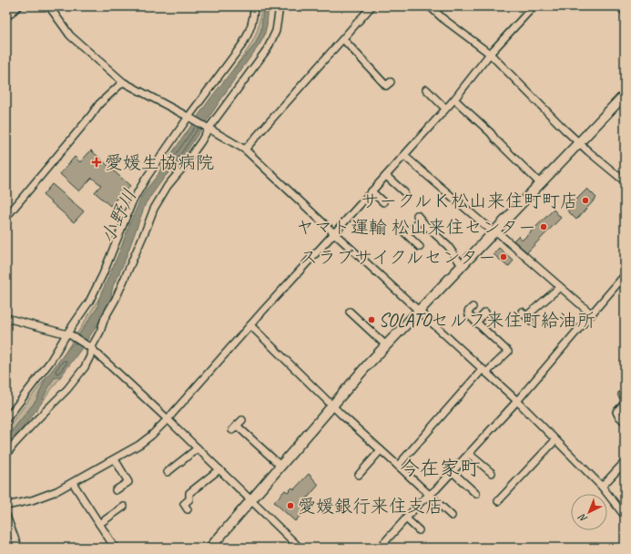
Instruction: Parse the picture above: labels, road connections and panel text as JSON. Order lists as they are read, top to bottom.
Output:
{
  "districts": ["今在家町"],
  "water": ["小野川"],
  "places": {
    "health": ["愛媛生協病院"],
    "other": [
      "サークルＫ松山来住町町店",
      "ヤマト運輸 松山来住センター",
      "スラブサイクルセンター",
      "SOLATOセルフ来住町給油所",
      "愛媛銀行来住支店"
    ]
  },
  "north": "bottom left"
}
